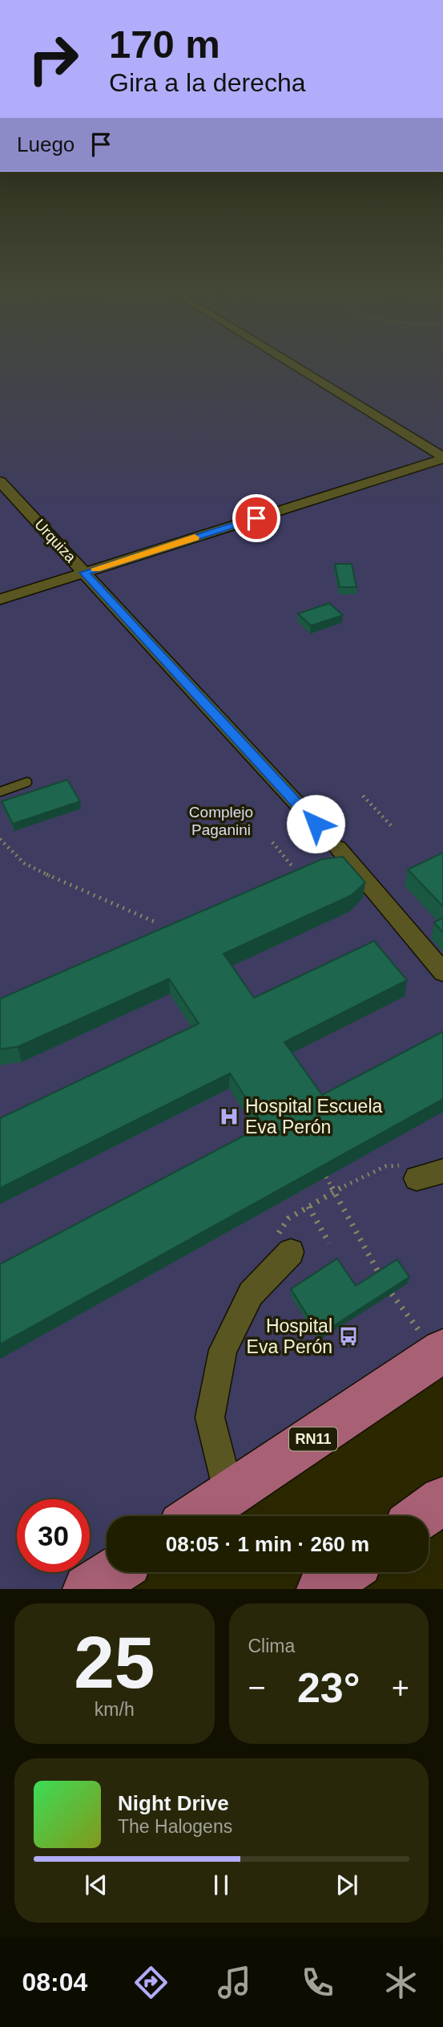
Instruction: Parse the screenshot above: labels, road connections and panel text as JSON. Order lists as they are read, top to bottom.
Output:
{
  "streets": {
    "main road": ["RN11"],
    "street": ["Urquiza"]
  },
  "parks": ["Complejo Paganini"],
  "places": {
    "hospital": ["Hospital Escuela Eva Perón"],
    "bus stop": ["Hospital Eva Perón"]
  },
  "page": {
    "turn": ["170 m", "Gira a la derecha"],
    "then": "Luego",
    "limit": "30",
    "trip": "08:05 · 1 min · 260 m",
    "tile": [
      ["25", "km/h"],
      "Clima"
    ],
    "heat": ["−", "23°", "+"],
    "song": ["Night Drive", "The Halogens"],
    "tabs": "08:04"
  }
}
